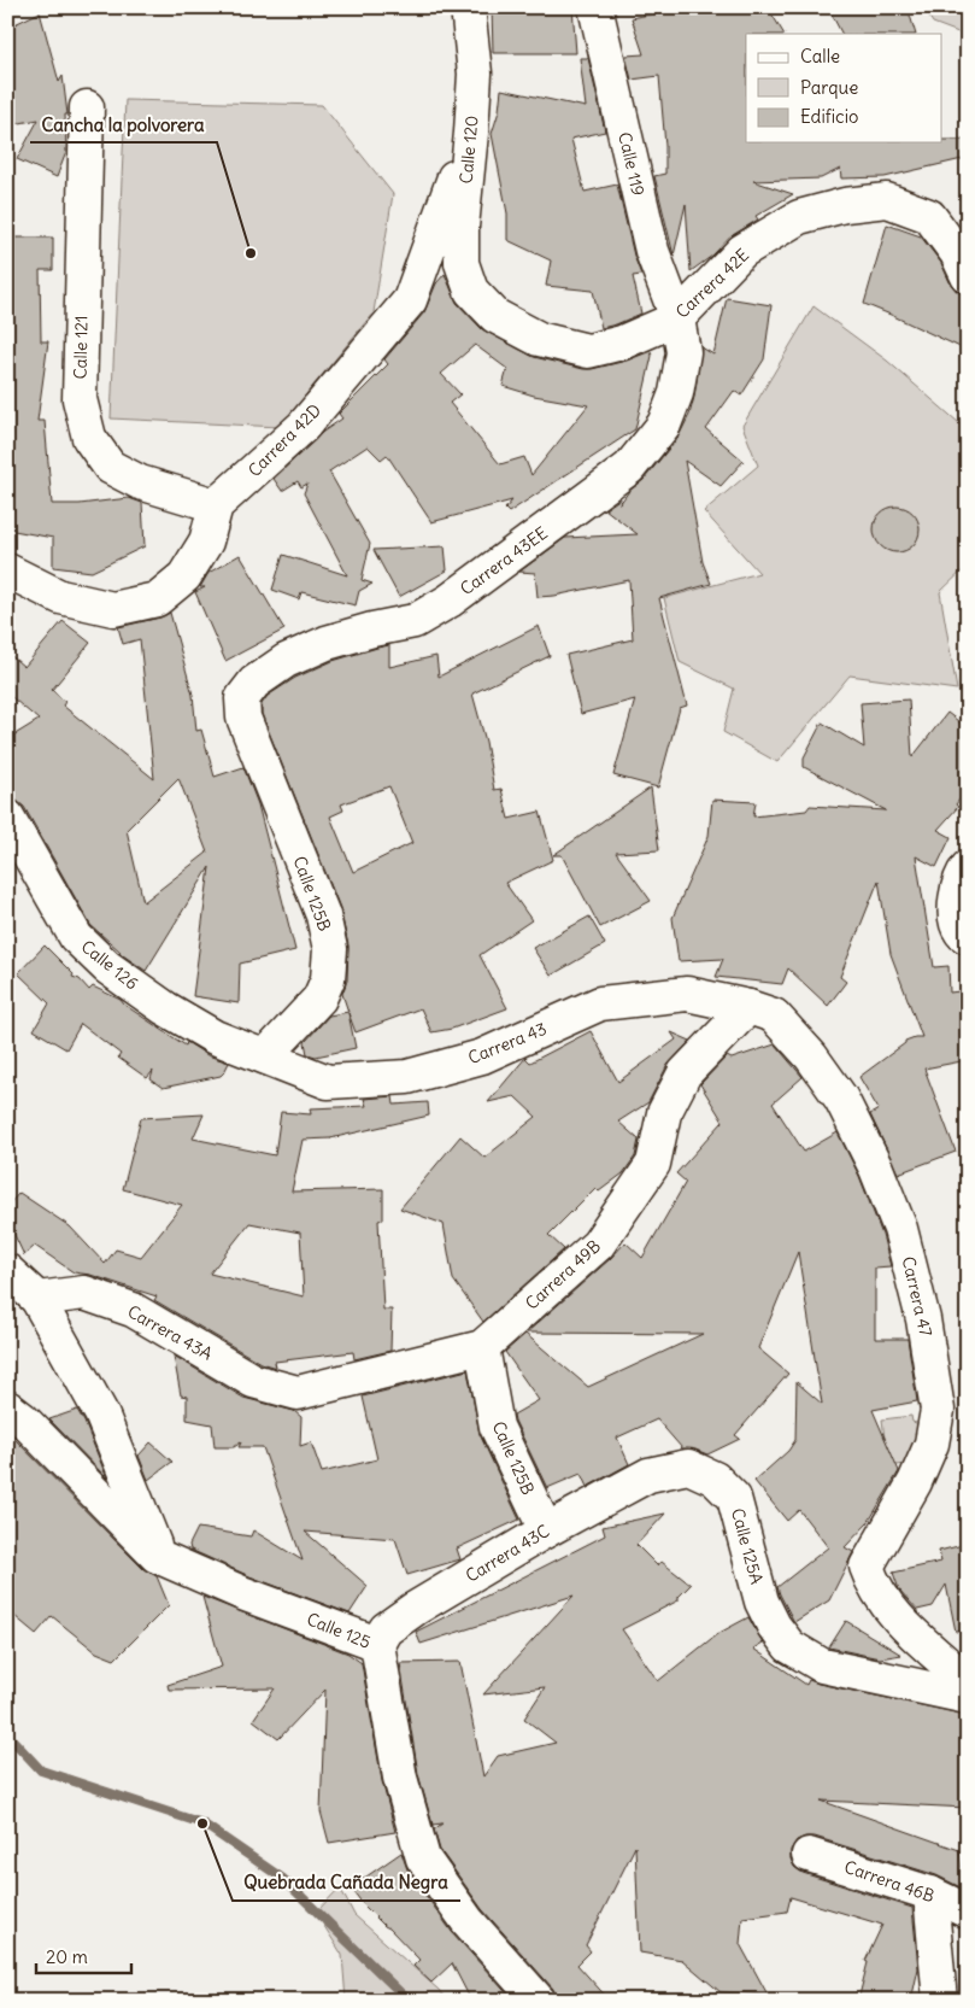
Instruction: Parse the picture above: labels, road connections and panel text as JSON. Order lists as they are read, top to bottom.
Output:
{
  "streets": {
    "street": [
      "Calle 120",
      "Calle 119",
      "Carrera 42E",
      "Calle 121",
      "Carrera 42D",
      "Carrera 43EE",
      "Calle 125B",
      "Calle 126",
      "Carrera 43",
      "Carrera 49B",
      "Carrera 47",
      "Carrera 43A",
      "Calle 125A",
      "Carrera 43C",
      "Calle 125",
      "Carrera 46B"
    ]
  },
  "crossings": [
    ["Calle 120", "Carrera 42E"],
    ["Calle 120", "Carrera 42D"],
    ["Calle 119", "Carrera 42E"],
    ["Calle 119", "Carrera 43EE"],
    ["Carrera 42E", "Carrera 43EE"],
    ["Calle 121", "Carrera 42D"],
    ["Carrera 43EE", "Calle 125B"],
    ["Calle 125B", "Calle 126"],
    ["Calle 125B", "Carrera 43"],
    ["Calle 125B", "Carrera 49B"],
    ["Calle 125B", "Carrera 43C"],
    ["Calle 126", "Carrera 43"],
    ["Carrera 43", "Carrera 49B"],
    ["Carrera 43", "Carrera 47"],
    ["Carrera 49B", "Carrera 47"],
    ["Carrera 49B", "Carrera 43A"],
    ["Calle 125A", "Carrera 43C"],
    ["Carrera 43C", "Calle 125"]
  ],
  "places": ["Cancha la polvorera", "Quebrada Cañada Negra"],
  "legend": ["Calle", "Parque", "Edificio"],
  "scale_bar": "20 m"
}
